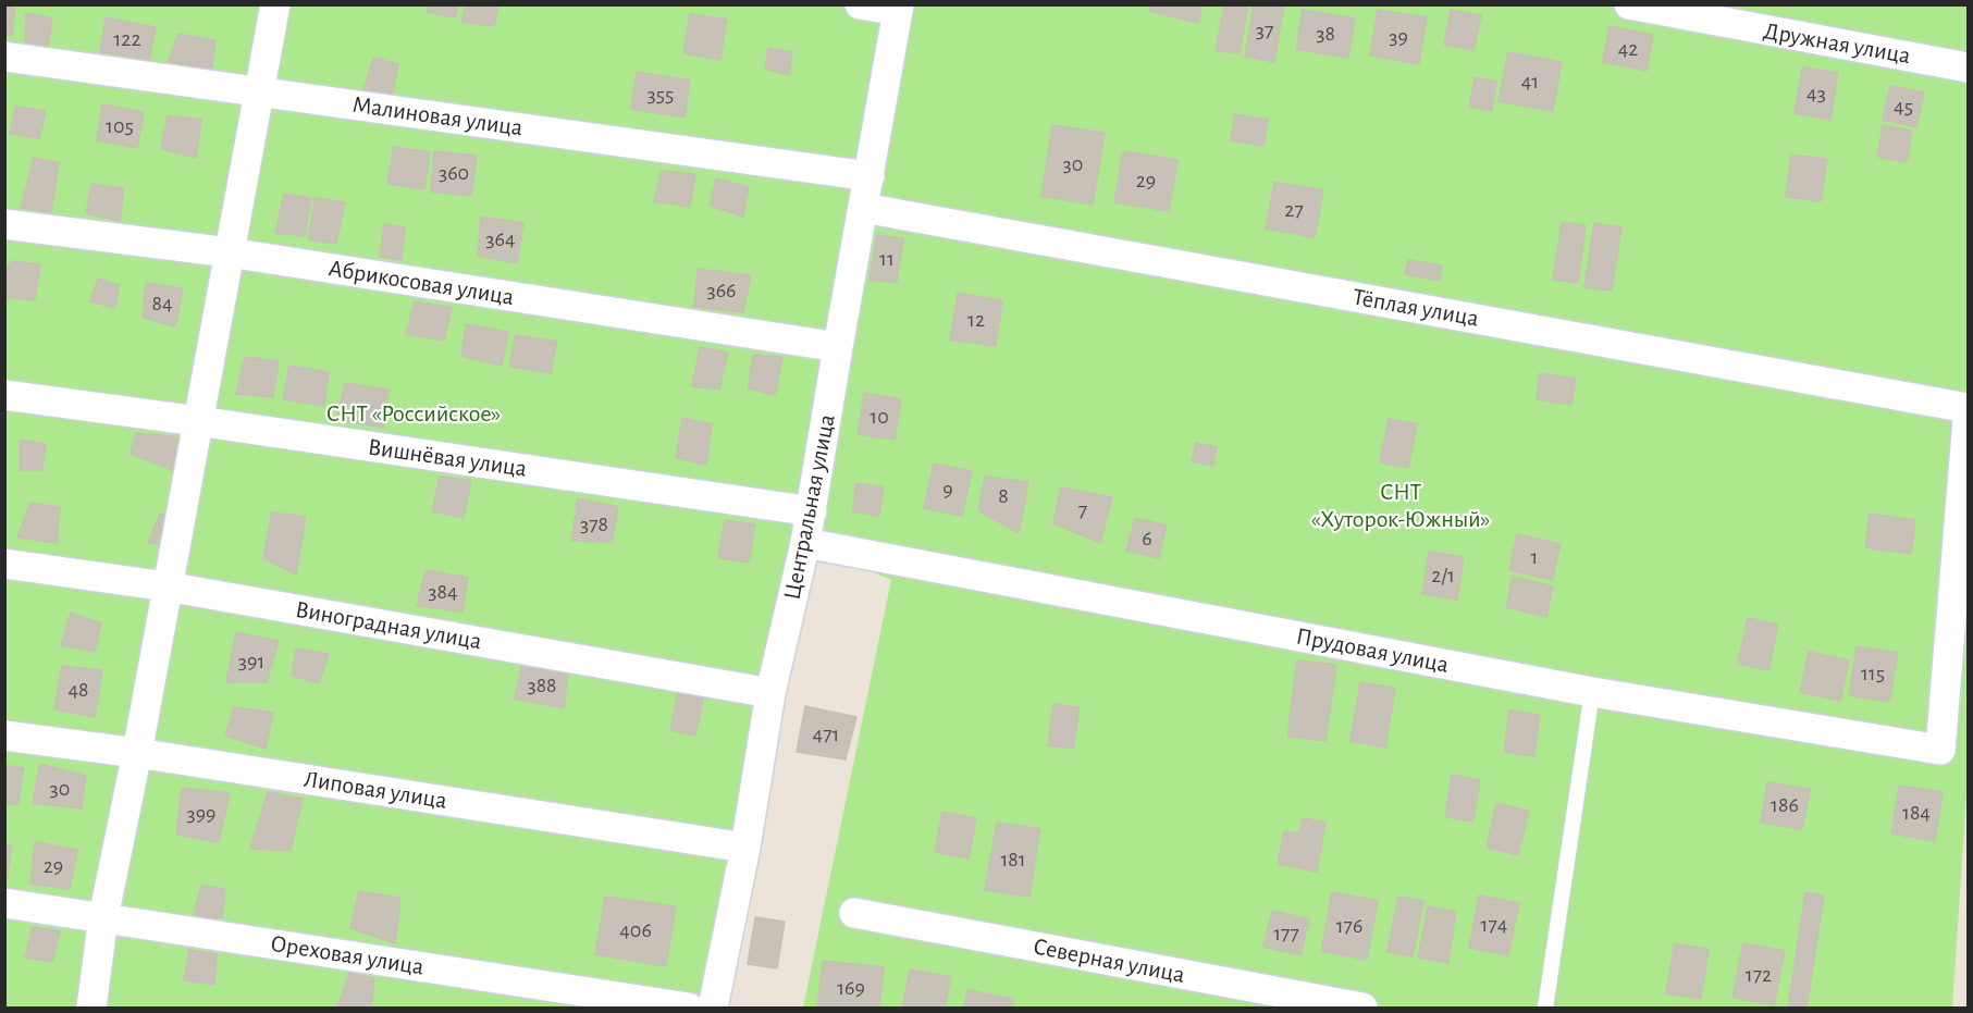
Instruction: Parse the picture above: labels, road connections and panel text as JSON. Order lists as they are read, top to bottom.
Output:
{
  "streets": {
    "street": [
      "Дружная улица",
      "Малиновая улица",
      "Абрикосовая улица",
      "Тёплая улица",
      "Вишнёвая улица",
      "Центральная улица",
      "Виноградная улица",
      "Прудовая улица",
      "Липовая улица",
      "Ореховая улица",
      "Северная улица"
    ]
  },
  "crossings": [
    ["Малиновая улица", "Центральная улица"],
    ["Абрикосовая улица", "Центральная улица"],
    ["Тёплая улица", "Центральная улица"],
    ["Вишнёвая улица", "Центральная улица"],
    ["Центральная улица", "Виноградная улица"],
    ["Центральная улица", "Прудовая улица"],
    ["Центральная улица", "Липовая улица"]
  ],
  "parks": ["СНТ «Российское»", "СНТ «Хуторок-Южный»"],
  "house_numbers": [
    "37",
    "38",
    "39",
    "122",
    "42",
    "41",
    "43",
    "355",
    "45",
    "105",
    "30",
    "360",
    "29",
    "27",
    "364",
    "11",
    "366",
    "84",
    "12",
    "10",
    "9",
    "8",
    "7",
    "378",
    "6",
    "1",
    "2/1",
    "384",
    "391",
    "115",
    "388",
    "48",
    "471",
    "30",
    "186",
    "184",
    "399",
    "181",
    "29",
    "174",
    "176",
    "406",
    "177",
    "172",
    "169"
  ]
}
